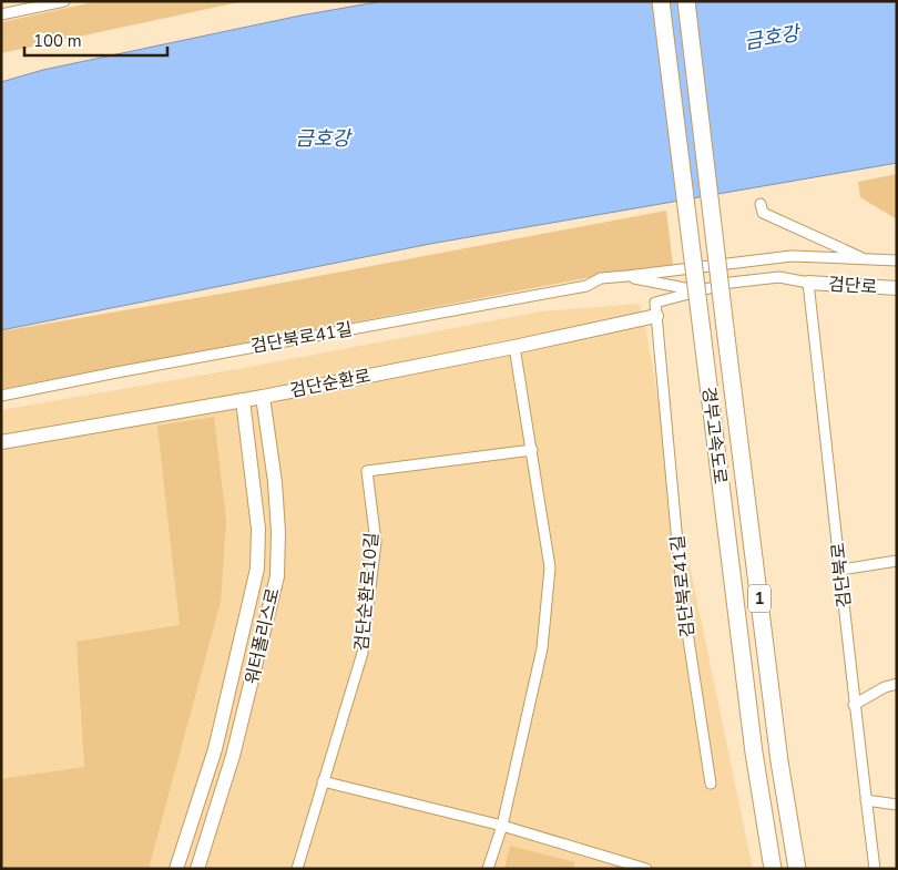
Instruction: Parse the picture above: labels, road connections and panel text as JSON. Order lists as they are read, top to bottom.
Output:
{
  "streets": {
    "highway": ["경부고속도로", "1"],
    "main road": ["검단로", "검단순환로", "워터폴리스로"],
    "street": ["검단북로41길", "검단북로", "검단순환로10길"]
  },
  "crossings": [
    ["검단로", "검단북로"],
    ["검단북로41길", "검단순환로"],
    ["검단순환로", "워터폴리스로"]
  ],
  "water": ["금호강"],
  "scale_bar": "100 m"
}
